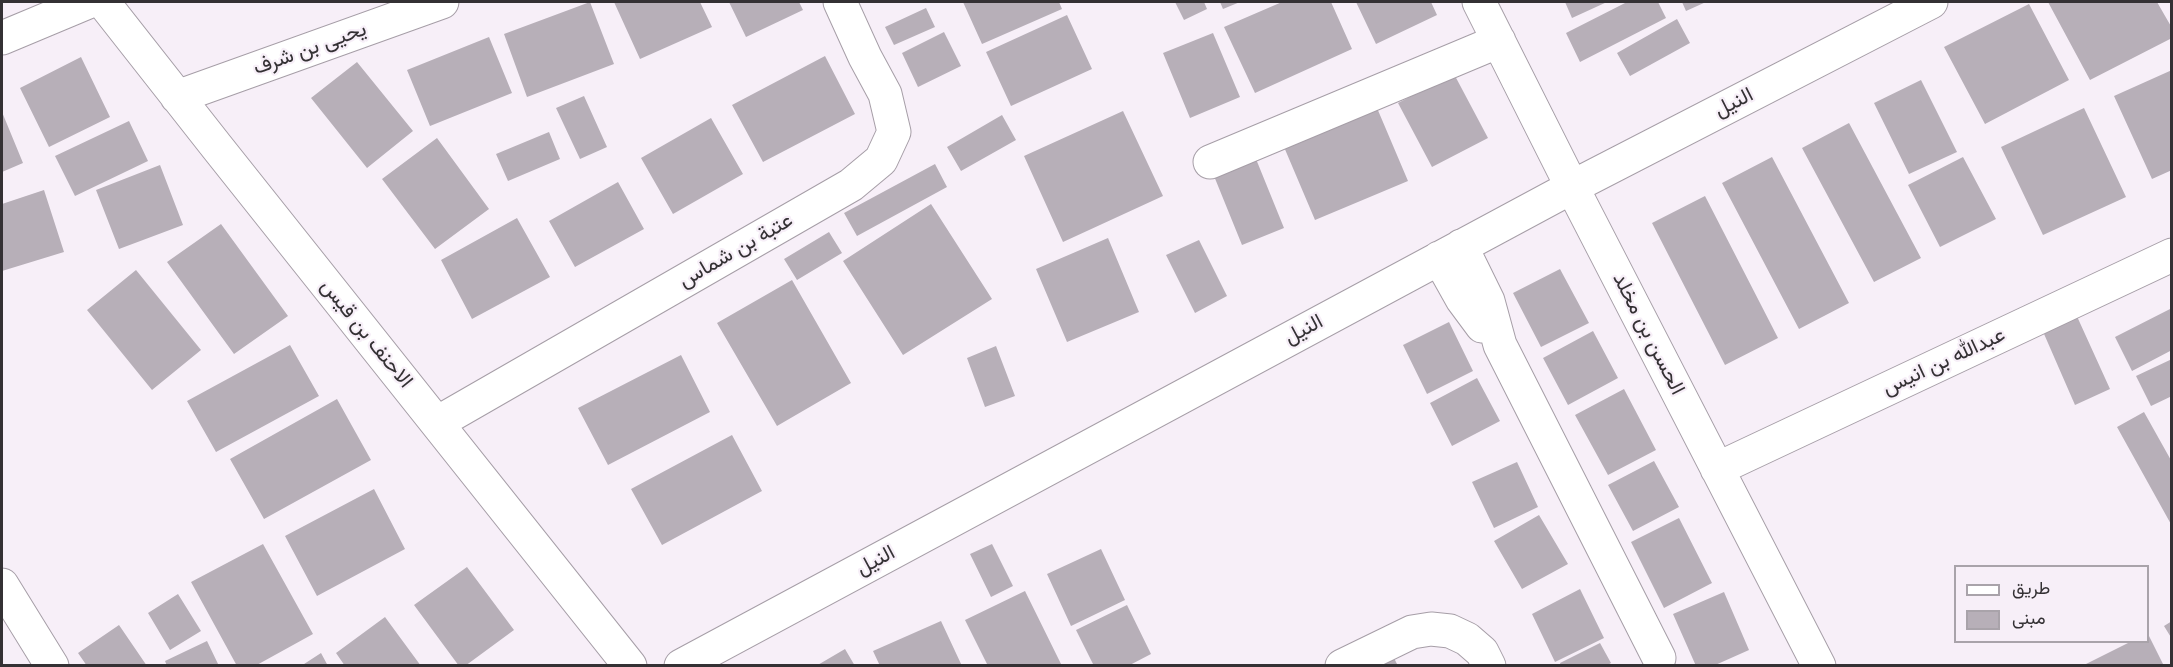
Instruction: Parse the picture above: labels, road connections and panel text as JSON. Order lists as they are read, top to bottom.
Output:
{
  "streets": {
    "street": [
      "يحيى بن شرف",
      "النيل",
      "عتبة بن شماس",
      "الاحنف بن قيس",
      "الحسن بن مخلد",
      "عبدالله بن انيس"
    ]
  },
  "crossings": [
    ["يحيى بن شرف", "الاحنف بن قيس"],
    ["النيل", "الحسن بن مخلد"],
    ["عتبة بن شماس", "الاحنف بن قيس"],
    ["الحسن بن مخلد", "عبدالله بن انيس"]
  ],
  "legend": ["طريق", "مبنى"]
}
